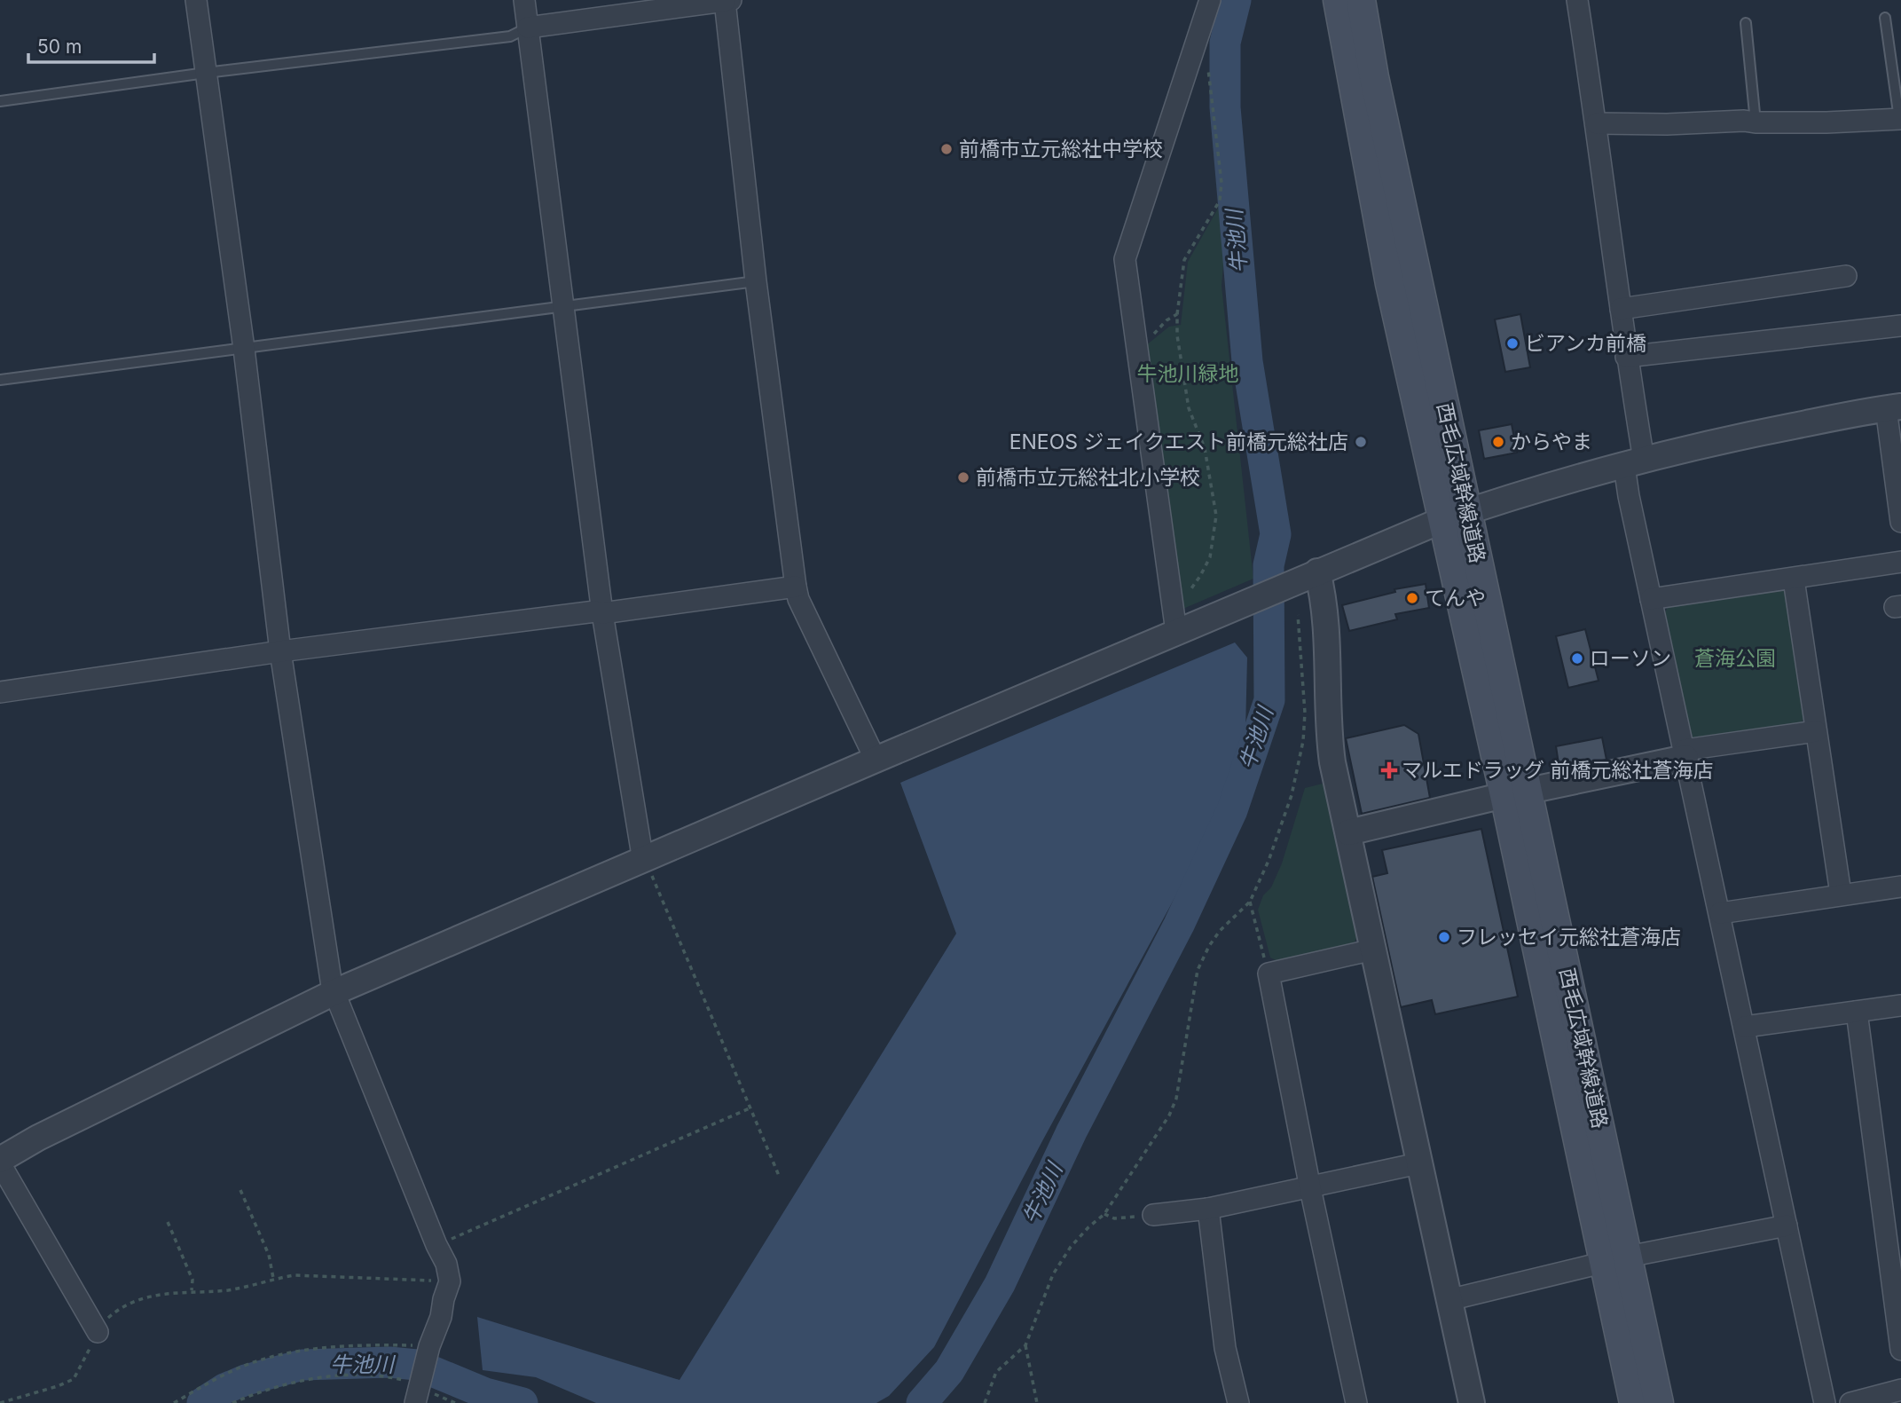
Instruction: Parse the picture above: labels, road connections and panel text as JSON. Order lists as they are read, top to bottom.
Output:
{
  "streets": {
    "main road": ["西毛広域幹線道路"]
  },
  "water": ["牛池川"],
  "parks": ["牛池川緑地", "蒼海公園"],
  "places": {
    "other": [
      "前橋市立元総社中学校",
      "ビアンカ前橋",
      "ENEOS ジェイクエスト前橋元総社店",
      "からやま",
      "前橋市立元総社北小学校",
      "てんや",
      "ローソン",
      "フレッセイ元総社蒼海店"
    ],
    "health": ["マルエドラッグ 前橋元総社蒼海店"]
  },
  "scale_bar": "50 m"
}
